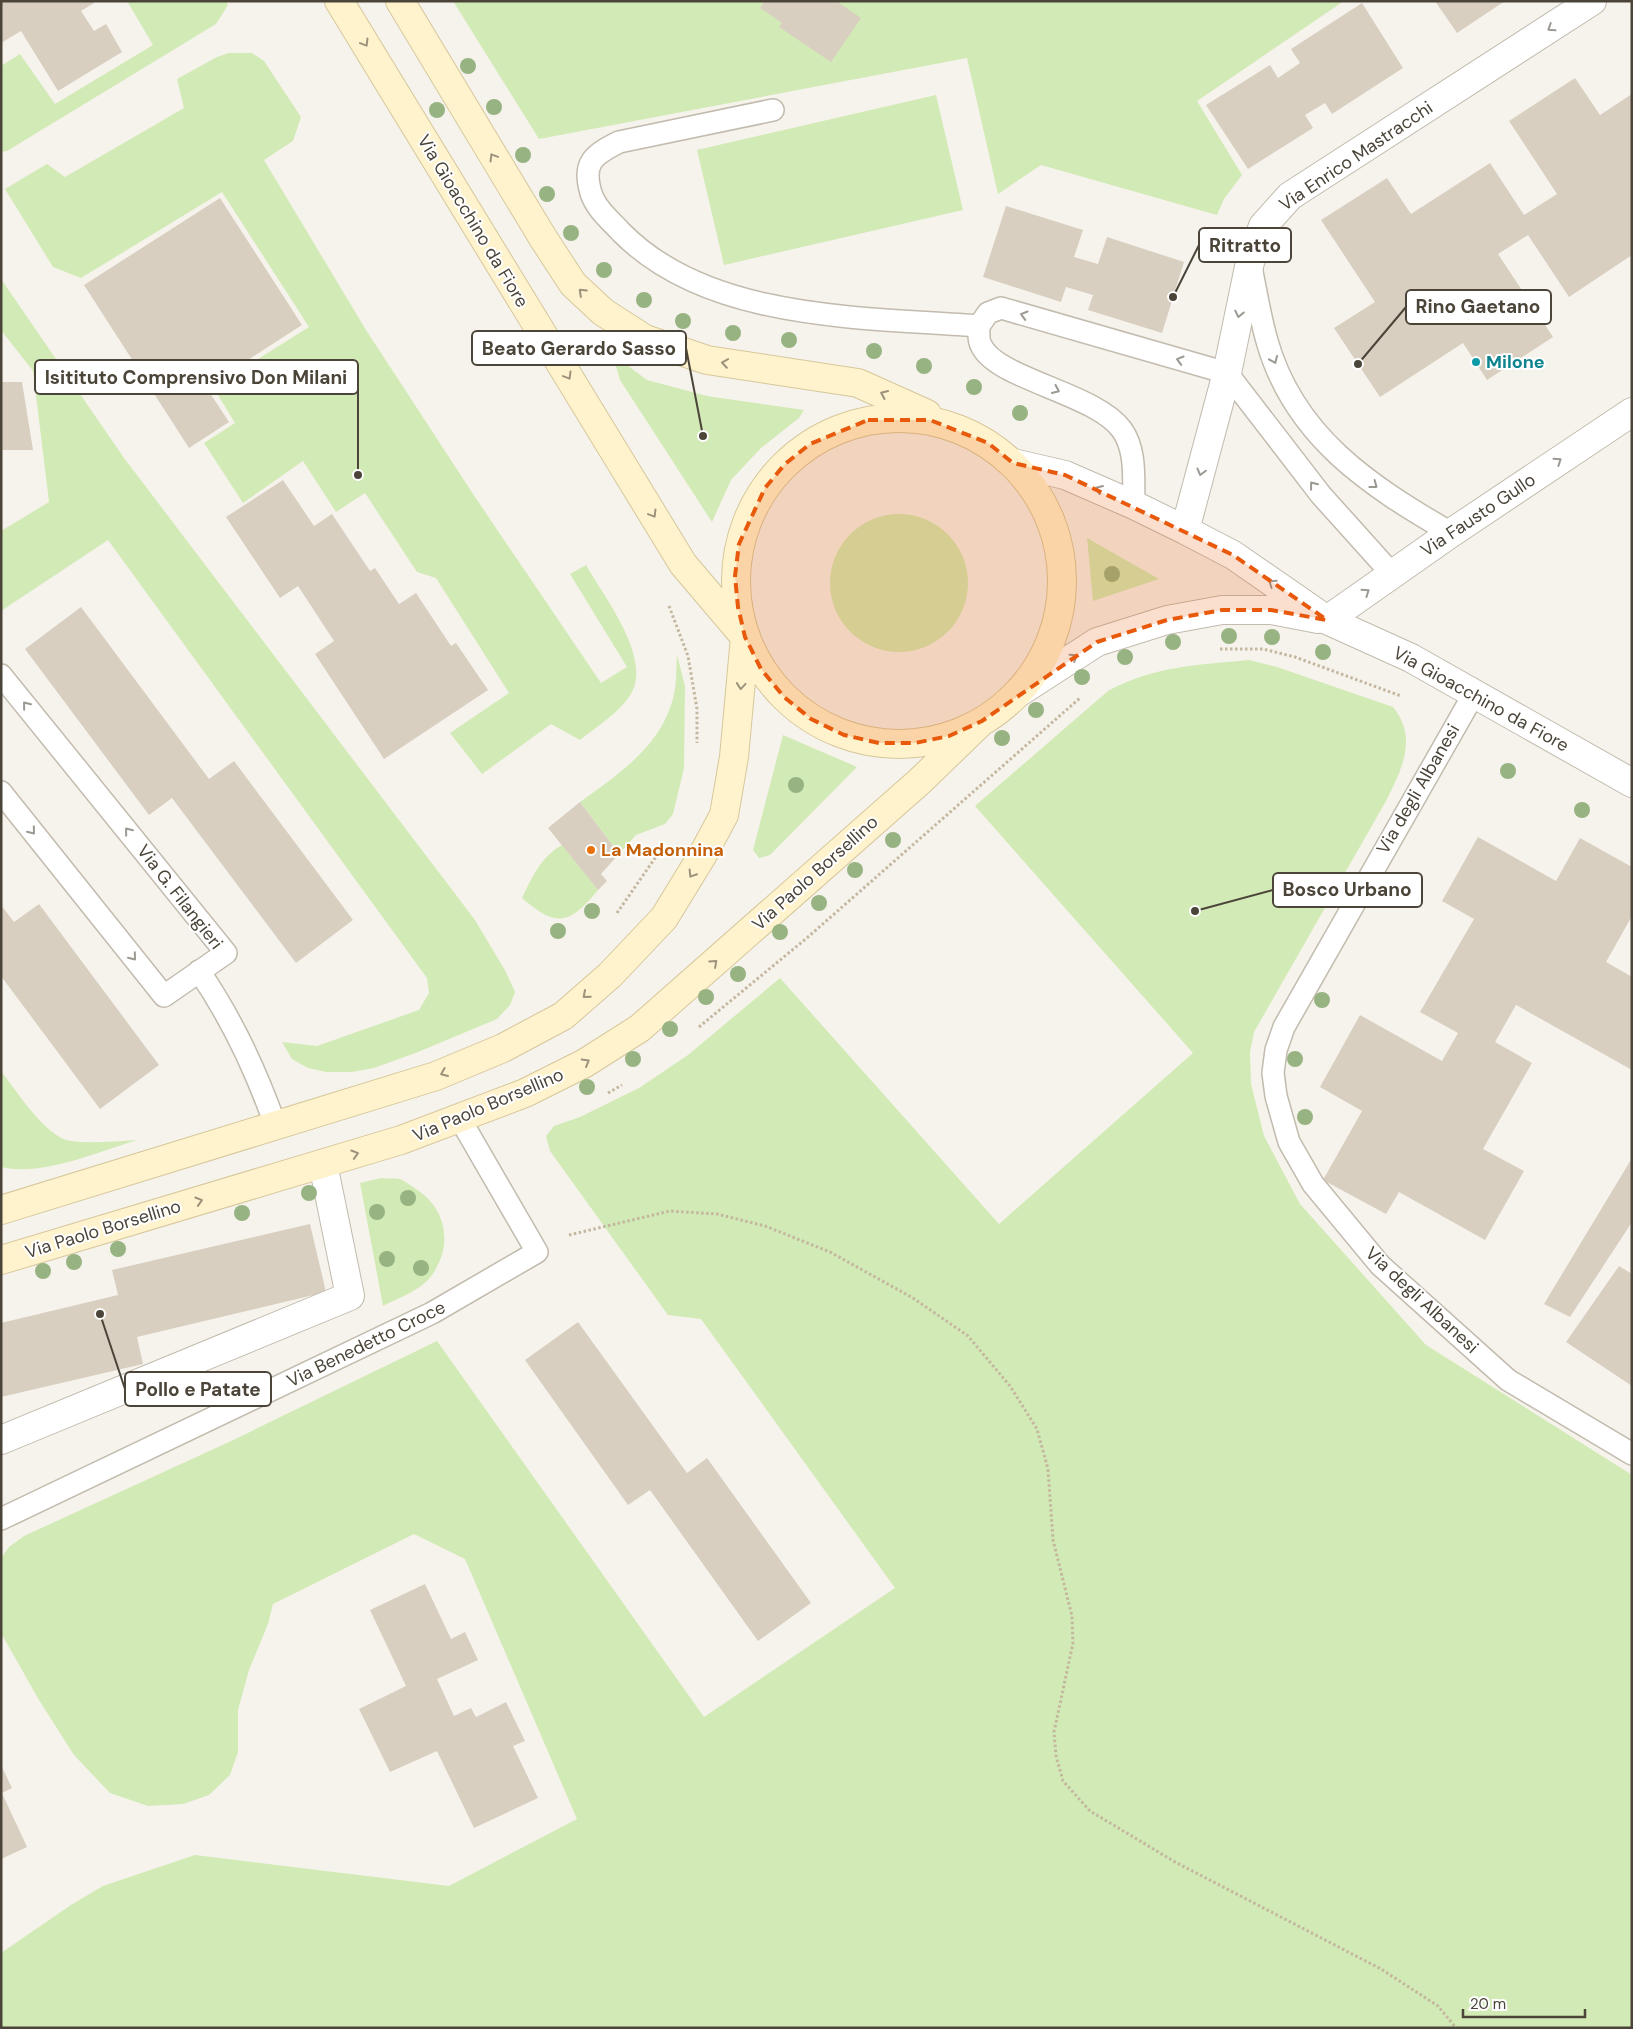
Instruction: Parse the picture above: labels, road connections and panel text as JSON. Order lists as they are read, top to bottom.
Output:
{
  "streets": {
    "street": [
      "Via Enrico Mastracchi",
      "Via Gioacchino da Fiore",
      "Via Fausto Gullo",
      "Via Paolo Borsellino"
    ],
    "lane": ["Via degli Albanesi", "Via G. Filangieri", "Via Benedetto Croce"]
  },
  "crossings": [
    ["Via Gioacchino da Fiore", "Via Fausto Gullo"],
    ["Via Gioacchino da Fiore", "Via degli Albanesi"],
    ["Via Paolo Borsellino", "Via Benedetto Croce"]
  ],
  "one_way": [
    "Via Enrico Mastracchi",
    "Via Gioacchino da Fiore",
    "Via Fausto Gullo",
    "Via Paolo Borsellino"
  ],
  "places": [
    "Ritratto",
    "Milone",
    "Rino Gaetano",
    "Beato Gerardo Sasso",
    "Isitituto Comprensivo Don Milani",
    "La Madonnina",
    "Bosco Urbano",
    "Pollo e Patate"
  ],
  "scale_bar": "20 m"
}
